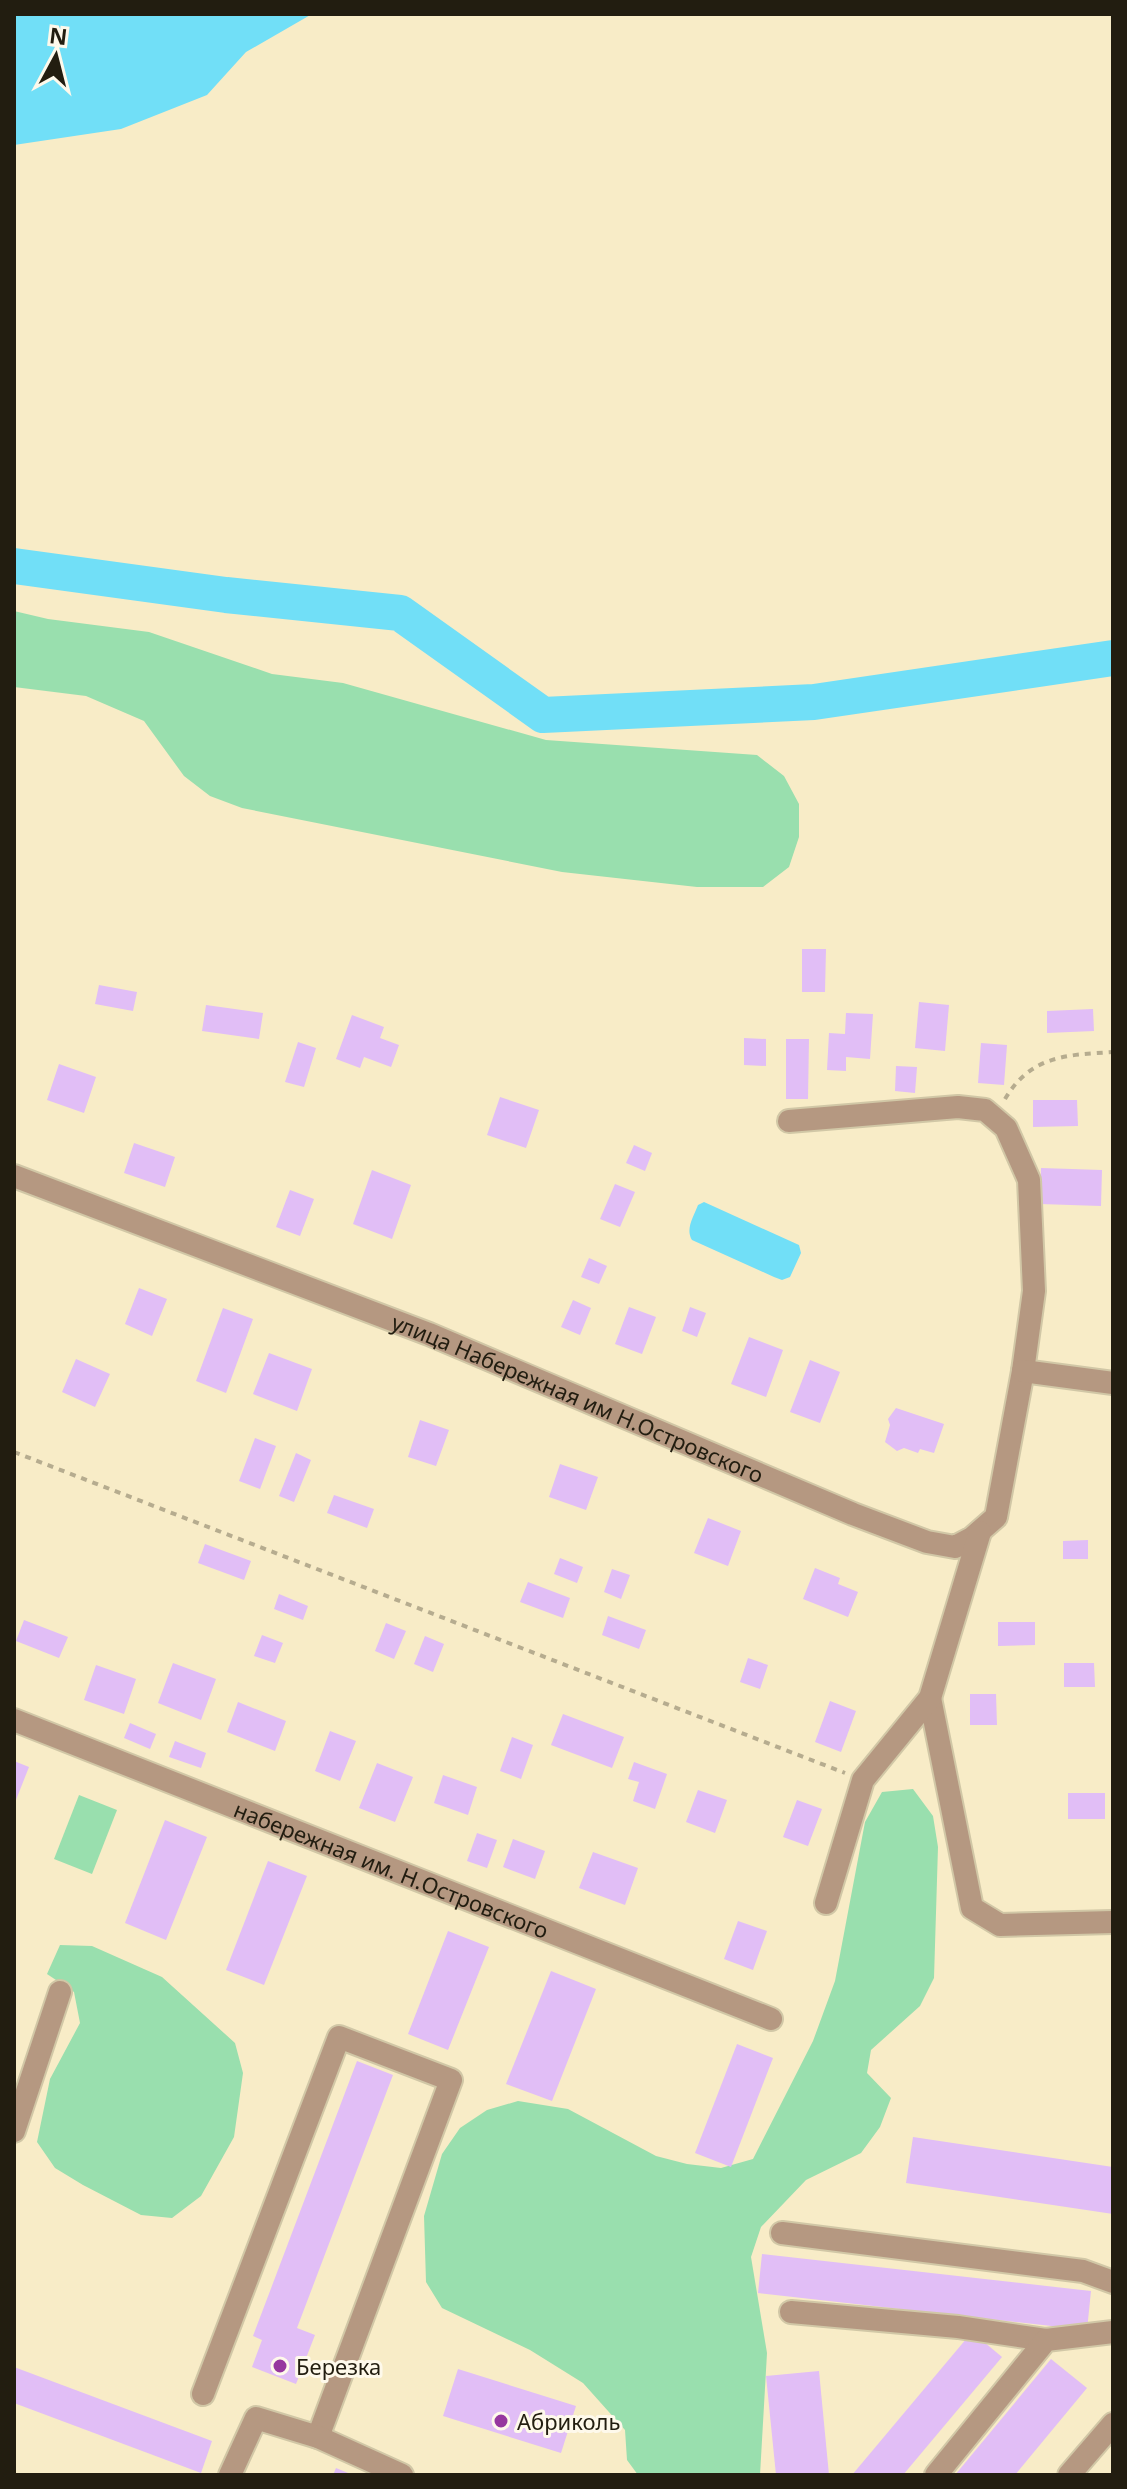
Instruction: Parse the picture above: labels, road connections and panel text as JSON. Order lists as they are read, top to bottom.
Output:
{
  "streets": {
    "street": ["улица Набережная им Н.Островского", "набережная им. Н.Островского"]
  },
  "places": ["Березка", "Абриколь"],
  "north": "top"
}
